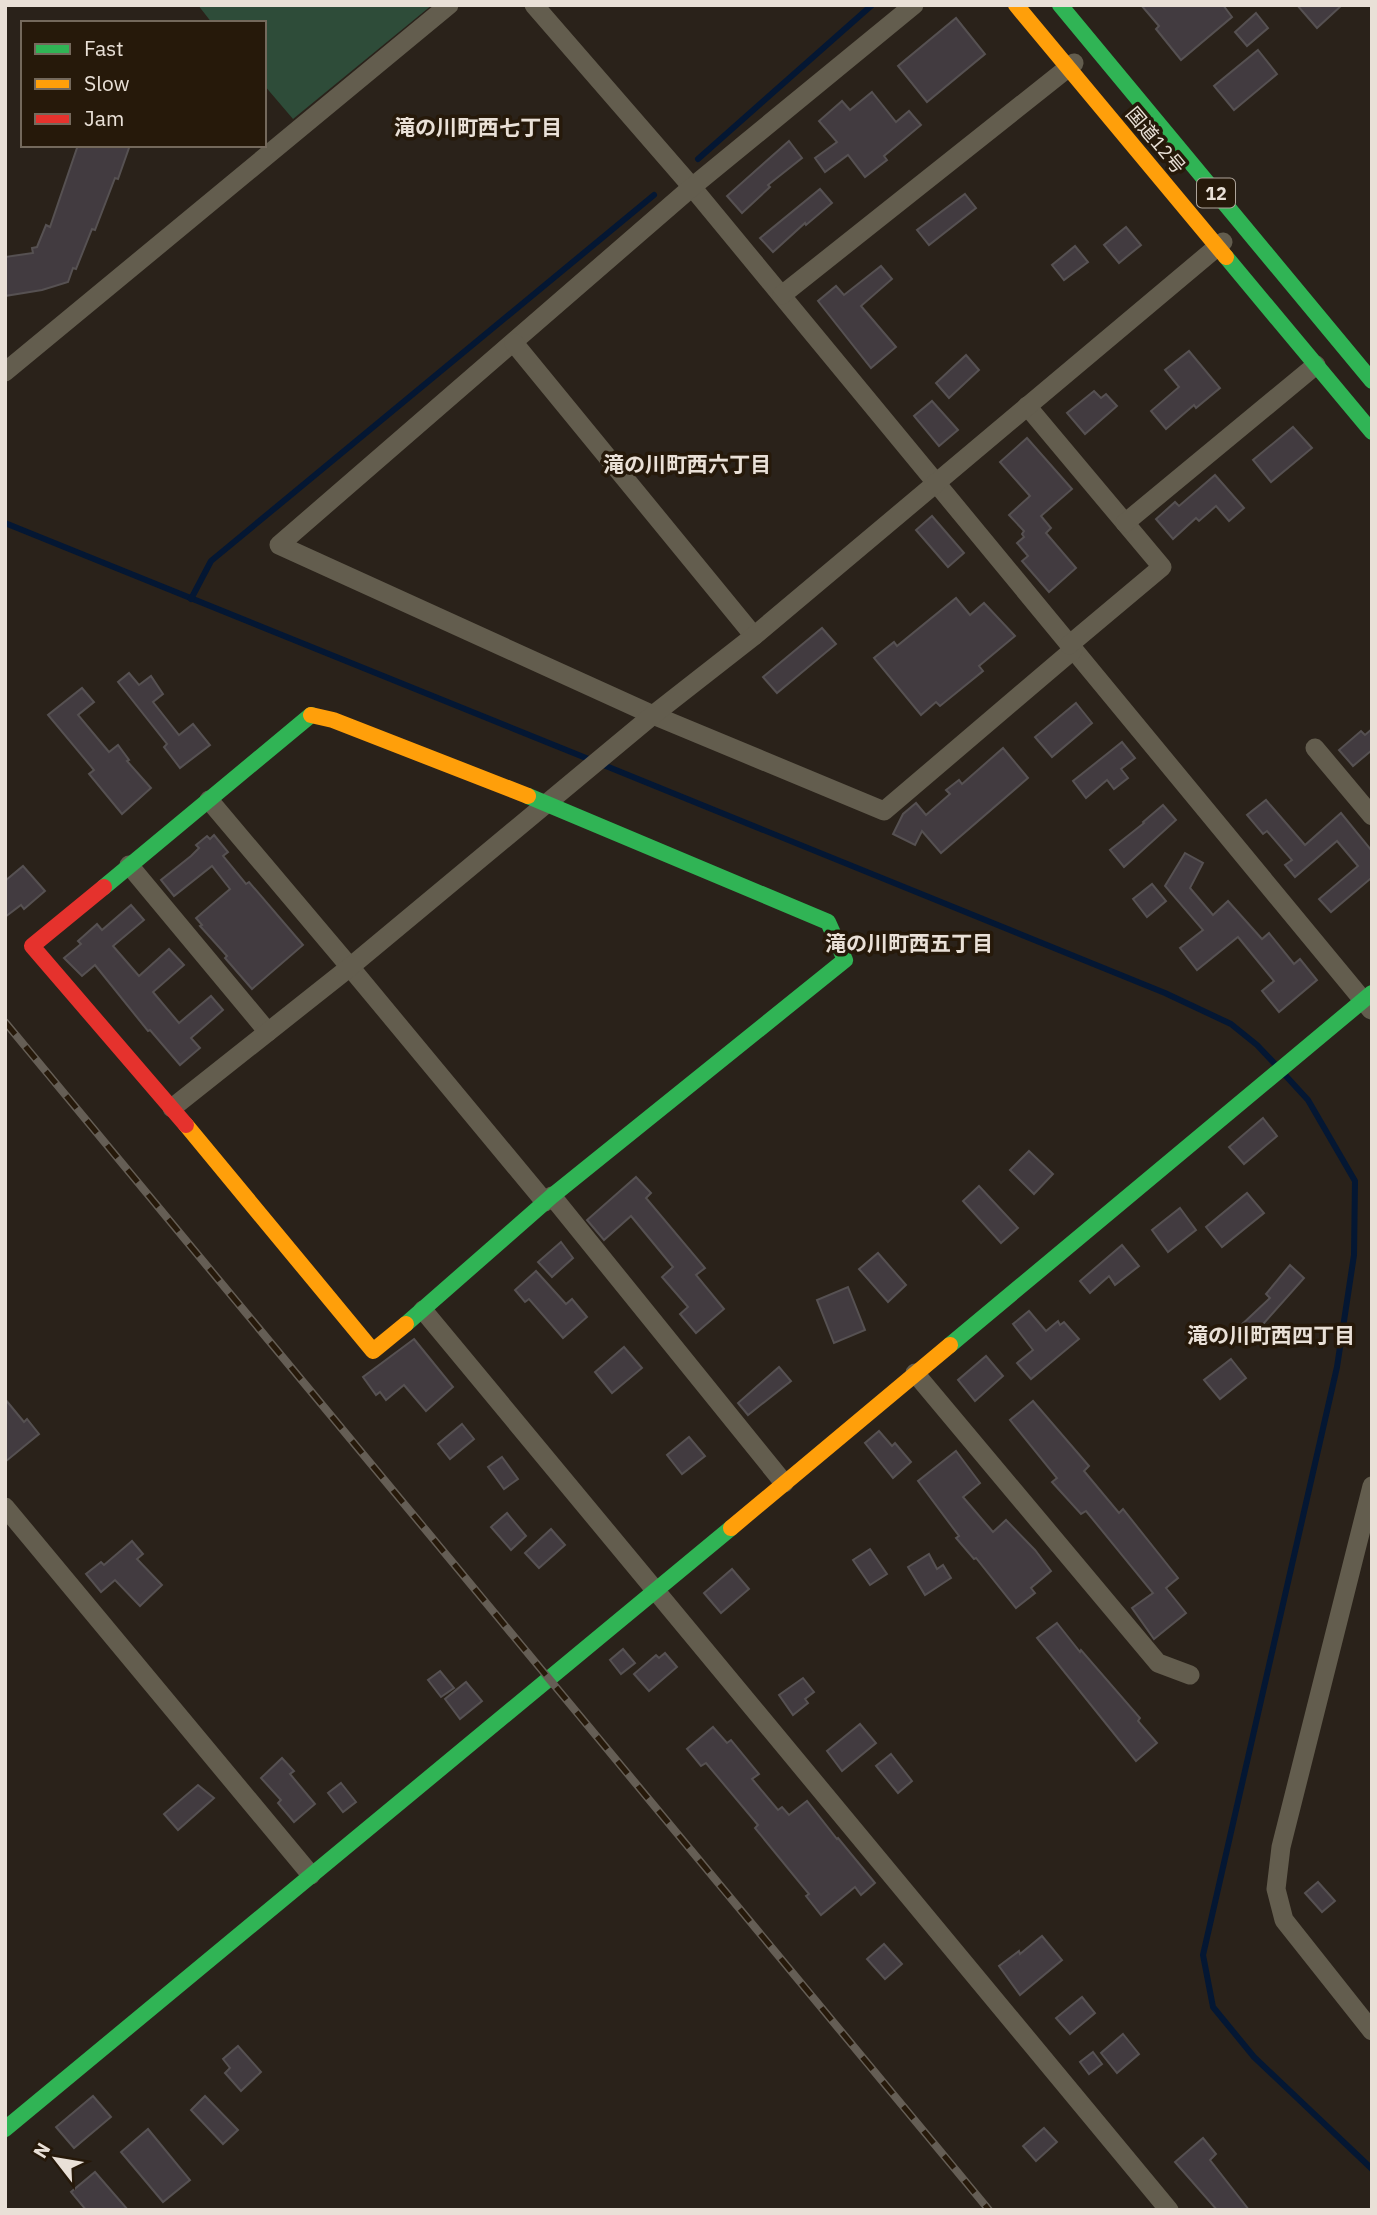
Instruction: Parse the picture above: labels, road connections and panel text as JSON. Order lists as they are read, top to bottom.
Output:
{
  "streets": {
    "main road": ["国道12号", "12"]
  },
  "districts": [
    "滝の川町西七丁目",
    "滝の川町西六丁目",
    "滝の川町西五丁目",
    "滝の川町西四丁目"
  ],
  "legend": ["Fast", "Slow", "Jam"],
  "north": "top left"
}
